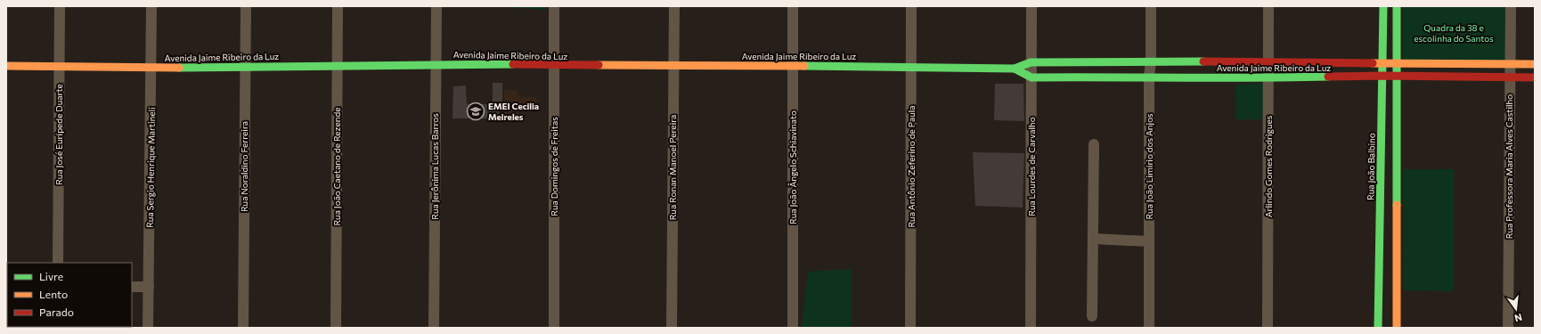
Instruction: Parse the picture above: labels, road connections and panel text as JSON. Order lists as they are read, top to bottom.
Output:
{
  "streets": {
    "street": [
      "Avenida Jaime Ribeiro da Luz",
      "Rua José Eurípede Duarte",
      "Rua Noraldino Ferreira",
      "Rua João Caetano de Rezende",
      "Rua Jerônima Lucas Barros",
      "Rua Domingos de Freitas",
      "Rua Antônio Zeferino de Paula",
      "Rua Lourdes de Carvalho",
      "Rua João Limírio dos Anjos",
      "Arlindo Gomes Rodrigues",
      "Rua João Balbino",
      "Rua Professora Maria Alves Castilho",
      "Rua Sergio Henrique Martineli",
      "Rua Ronan Manoel Pereira",
      "Rua João Ângelo Schiavinato"
    ]
  },
  "crossings": [
    ["Avenida Jaime Ribeiro da Luz", "Rua José Eurípede Duarte"],
    ["Avenida Jaime Ribeiro da Luz", "Rua Noraldino Ferreira"],
    ["Avenida Jaime Ribeiro da Luz", "Rua João Caetano de Rezende"],
    ["Avenida Jaime Ribeiro da Luz", "Rua Jerônima Lucas Barros"],
    ["Avenida Jaime Ribeiro da Luz", "Rua Domingos de Freitas"],
    ["Avenida Jaime Ribeiro da Luz", "Rua Antônio Zeferino de Paula"],
    ["Avenida Jaime Ribeiro da Luz", "Rua Lourdes de Carvalho"],
    ["Avenida Jaime Ribeiro da Luz", "Rua João Limírio dos Anjos"],
    ["Avenida Jaime Ribeiro da Luz", "Arlindo Gomes Rodrigues"],
    ["Avenida Jaime Ribeiro da Luz", "Rua João Balbino"],
    ["Avenida Jaime Ribeiro da Luz", "Rua Professora Maria Alves Castilho"],
    ["Avenida Jaime Ribeiro da Luz", "Rua Sergio Henrique Martineli"],
    ["Avenida Jaime Ribeiro da Luz", "Rua Ronan Manoel Pereira"],
    ["Avenida Jaime Ribeiro da Luz", "Rua João Ângelo Schiavinato"]
  ],
  "parks": ["Quadra da 38 e escolinha do Santos"],
  "places": {
    "school or university": ["EMEI Cecilia Meireles"]
  },
  "legend": ["Livre", "Lento", "Parado"],
  "north": "bottom"
}
